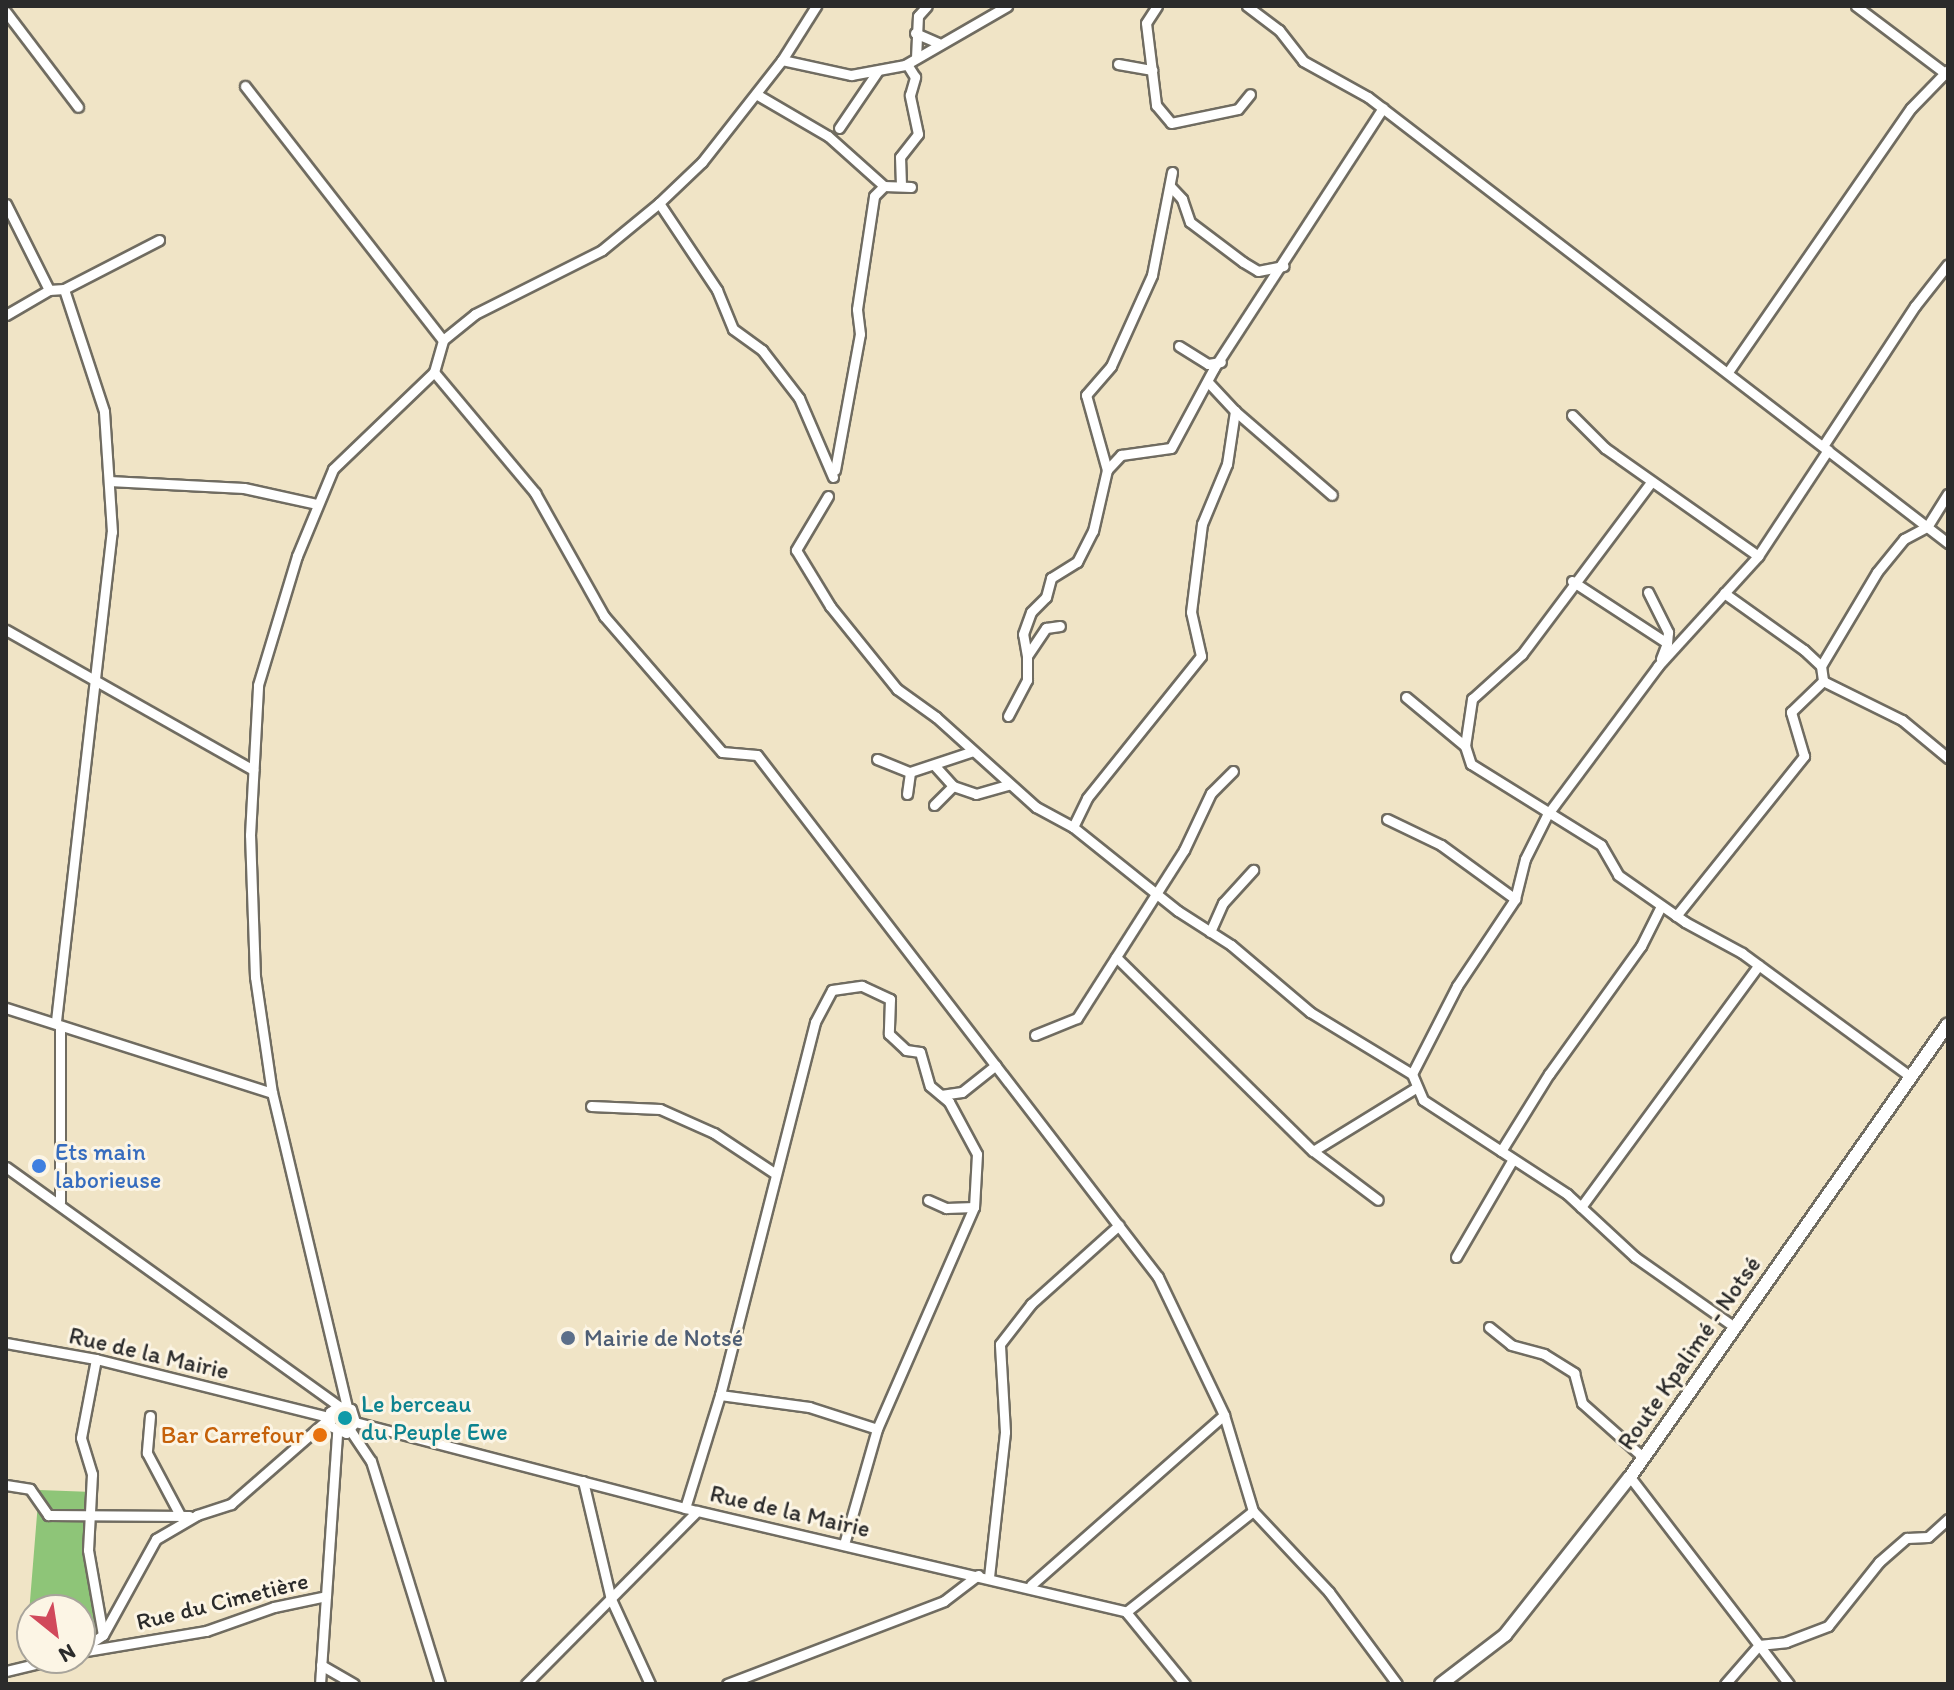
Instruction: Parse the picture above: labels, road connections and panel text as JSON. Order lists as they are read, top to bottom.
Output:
{
  "streets": {
    "main road": ["Route Kpalimé - Notsé"],
    "street": ["Rue de la Mairie", "Rue du Cimetière"]
  },
  "places": [
    "Ets main laborieuse",
    "Mairie de Notsé",
    "Le berceau du Peuple Ewe",
    "Bar Carrefour"
  ],
  "north": "bottom right"
}
